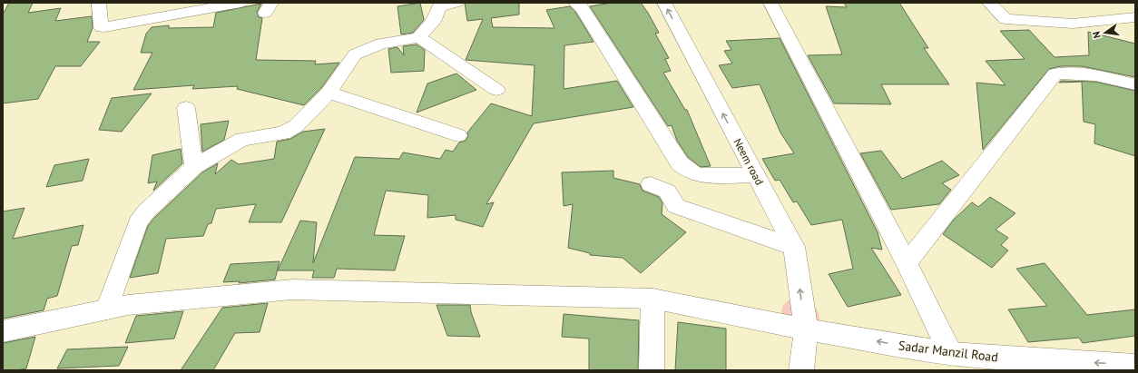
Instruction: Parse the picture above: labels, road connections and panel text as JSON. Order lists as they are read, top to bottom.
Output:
{
  "streets": {
    "street": ["Neem road", "Sadar Manzil Road"]
  },
  "crossings": [
    ["Neem road", "Sadar Manzil Road"]
  ],
  "north": "left"
}
